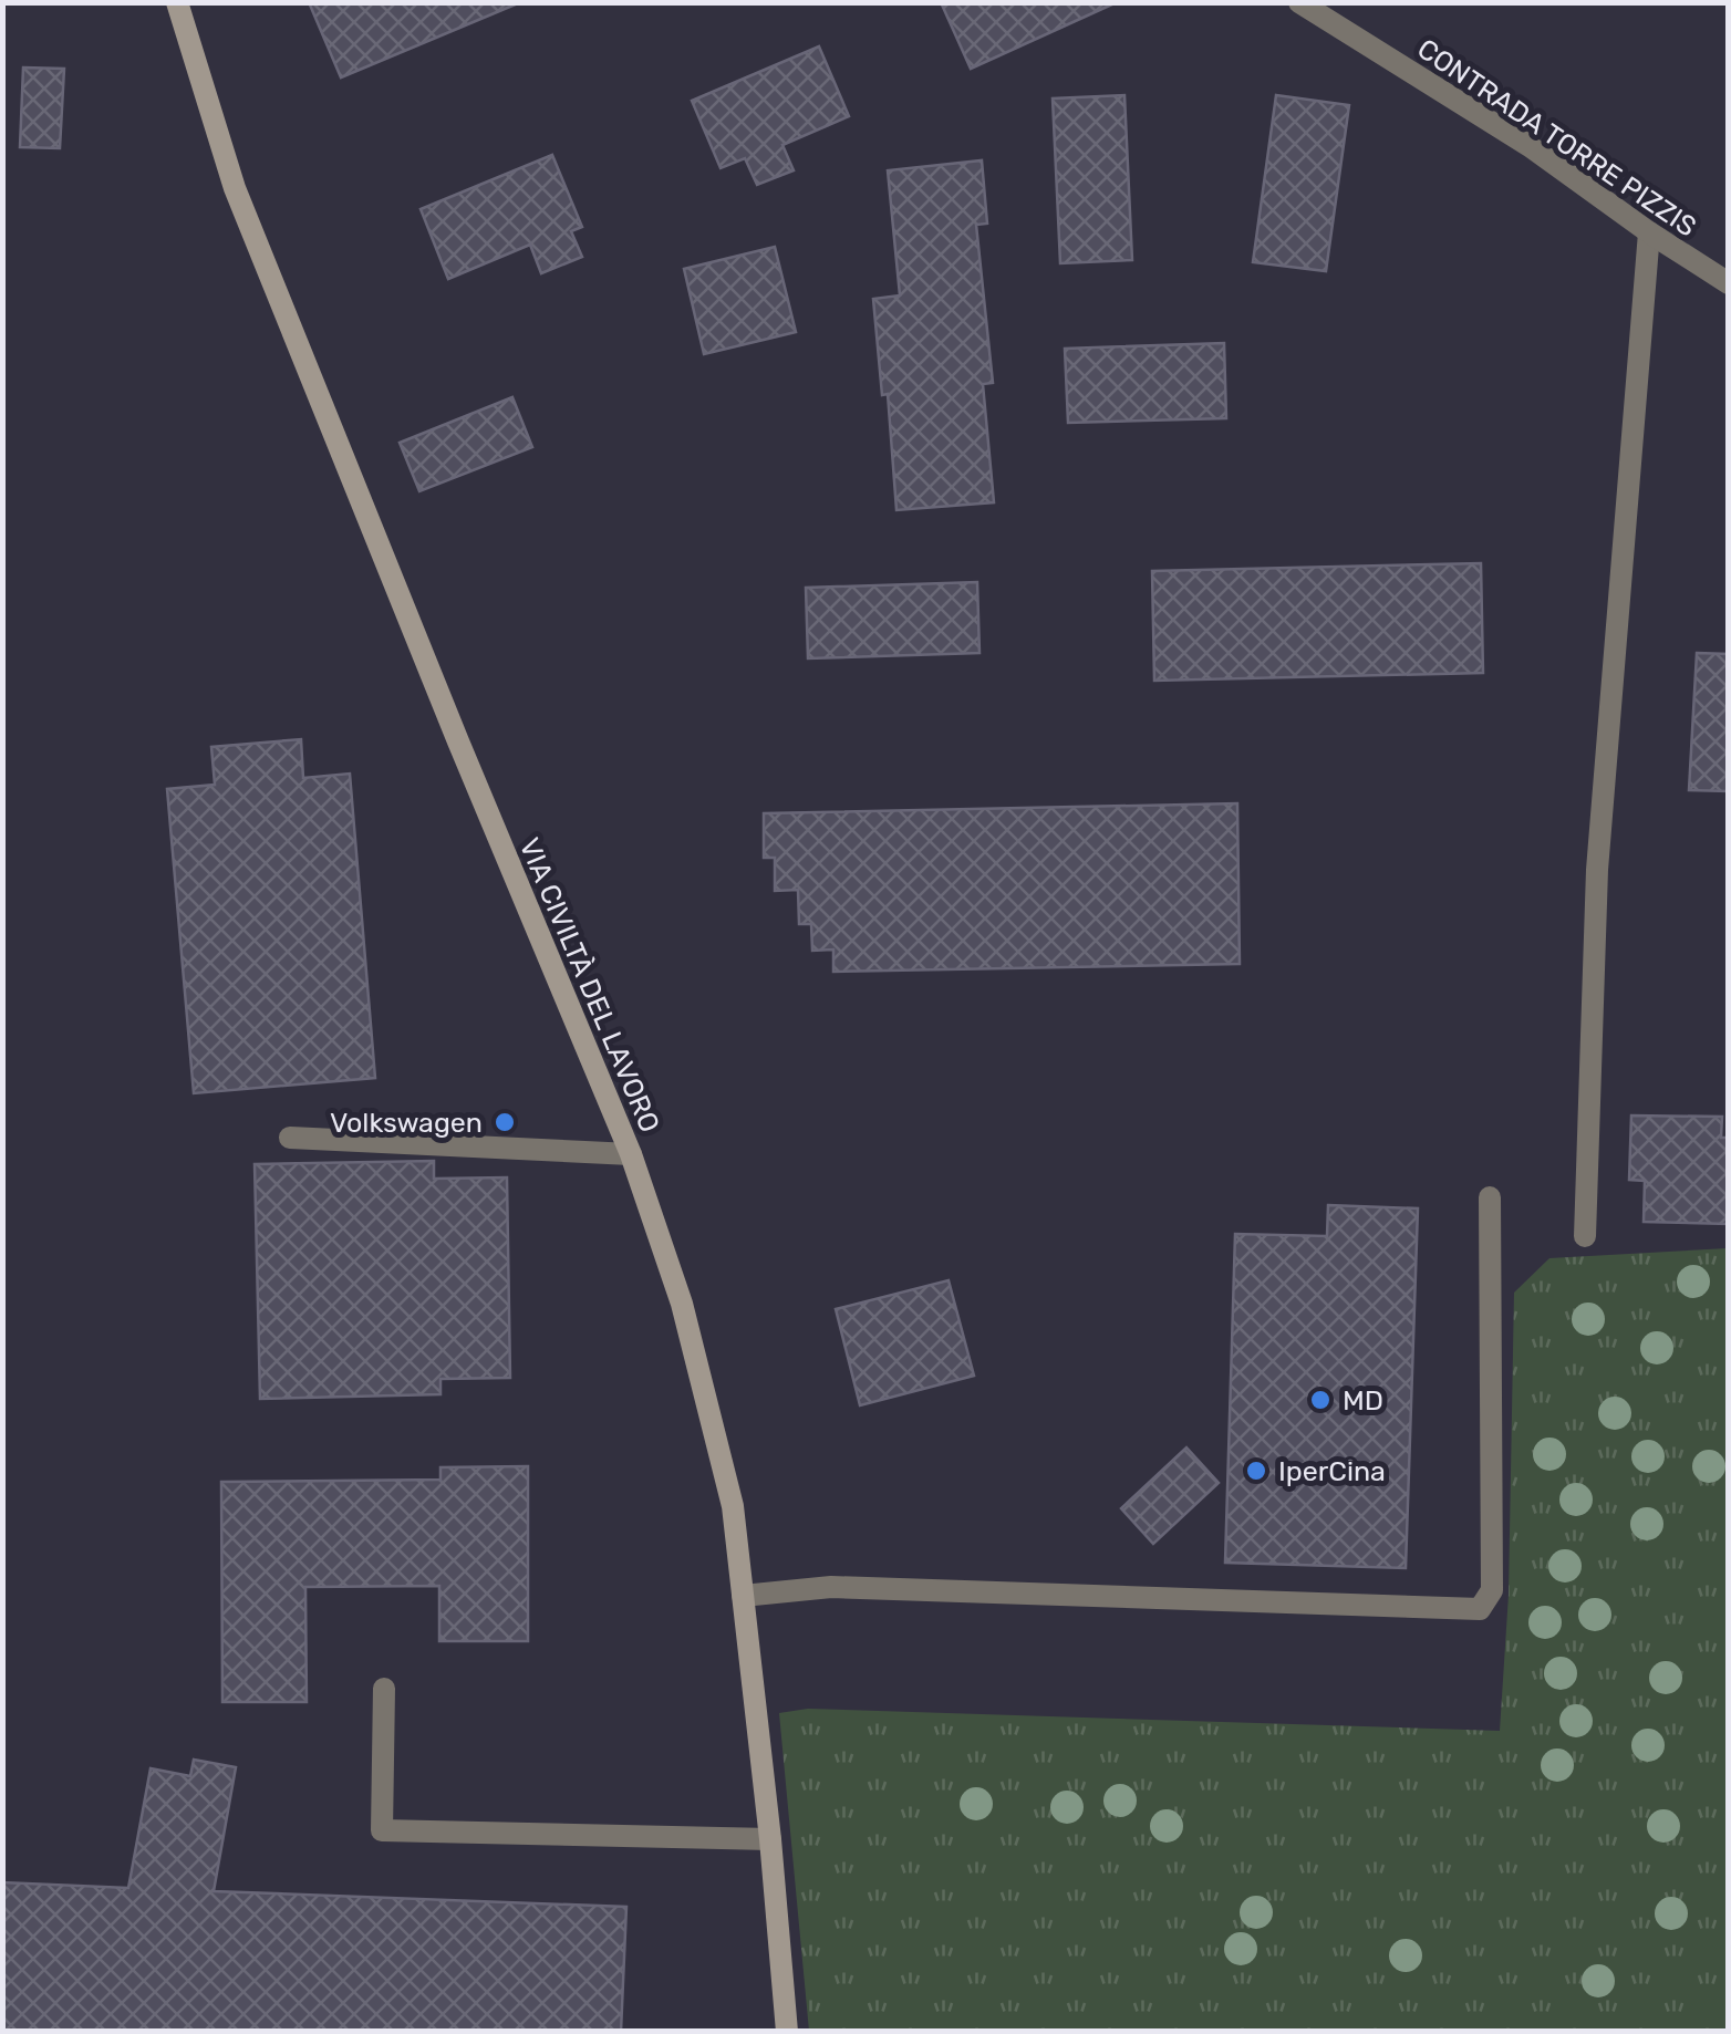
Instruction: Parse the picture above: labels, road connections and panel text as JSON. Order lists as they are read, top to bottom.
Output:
{
  "streets": {
    "main road": ["VIA CIVILTÀ DEL LAVORO"],
    "street": ["CONTRADA TORRE PIZZIS"]
  },
  "places": ["Volkswagen", "MD", "IperCina"]
}
